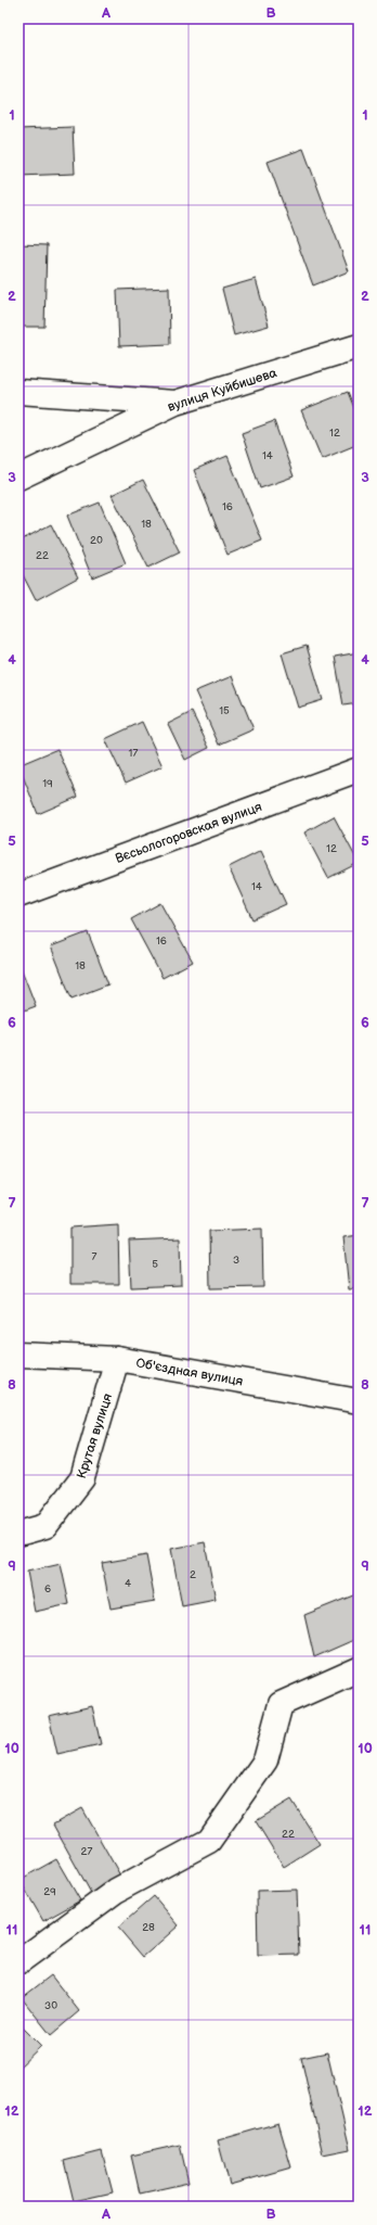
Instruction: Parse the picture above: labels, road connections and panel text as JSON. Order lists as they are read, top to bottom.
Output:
{
  "streets": {
    "street": [
      "вулиця Куйбишева",
      "Вєсьологоровская вулиця",
      "Об'єздная вулиця",
      "Крутая вулиця"
    ]
  },
  "crossings": [
    ["Об'єздная вулиця", "Крутая вулиця"]
  ],
  "house_numbers": [
    "12",
    "14",
    "16",
    "18",
    "20",
    "22",
    "15",
    "17",
    "19",
    "12",
    "14",
    "16",
    "18",
    "7",
    "3",
    "5",
    "2",
    "4",
    "6",
    "22",
    "27",
    "29",
    "28",
    "30"
  ],
  "grid": {
    "columns": ["A", "B"],
    "rows": [
      "1",
      "2",
      "3",
      "4",
      "5",
      "6",
      "7",
      "8",
      "9",
      "10",
      "11",
      "12"
    ]
  }
}
